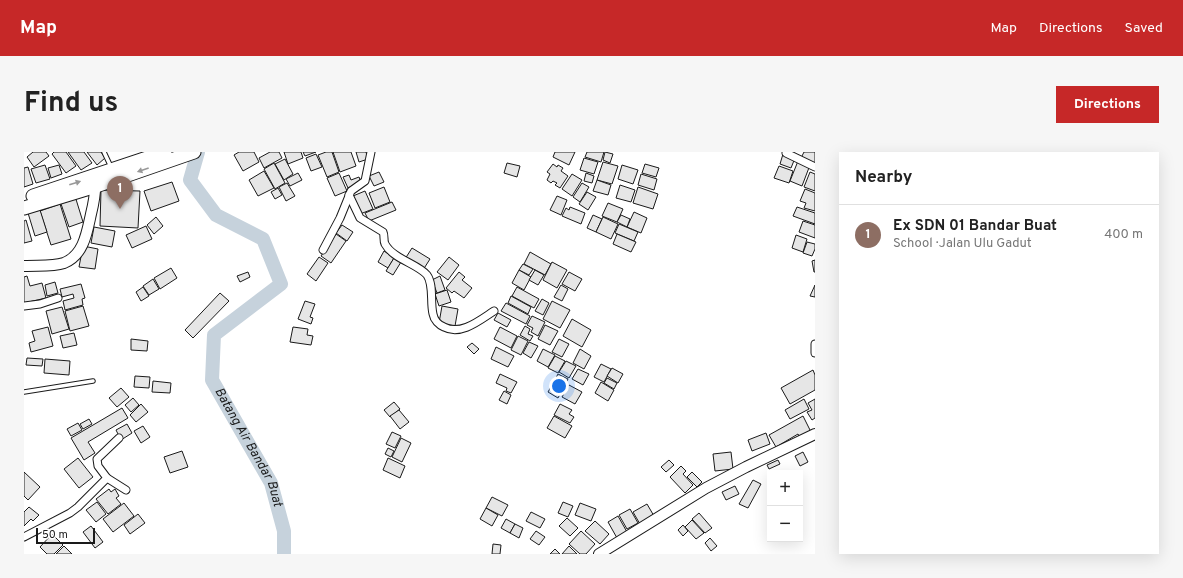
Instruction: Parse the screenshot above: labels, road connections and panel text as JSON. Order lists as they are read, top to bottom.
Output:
{
  "water": ["Batang Air Bandar Buat"],
  "scale_bar": "50 m",
  "page": {
    "header": "Map",
    "nav": ["Map", "Directions", "Saved"],
    "title": "Find us",
    "buttons": "Directions",
    "heading": "Nearby",
    "pins": "1",
    "list": [
      {
        "mark": "1",
        "name": "Ex SDN 01 Bandar Buat",
        "note": "School · Jalan Ulu Gadut",
        "value": "400 m"
      }
    ],
    "map_buttons": ["+", "−"],
    "scale": "50 m"
  }
}
